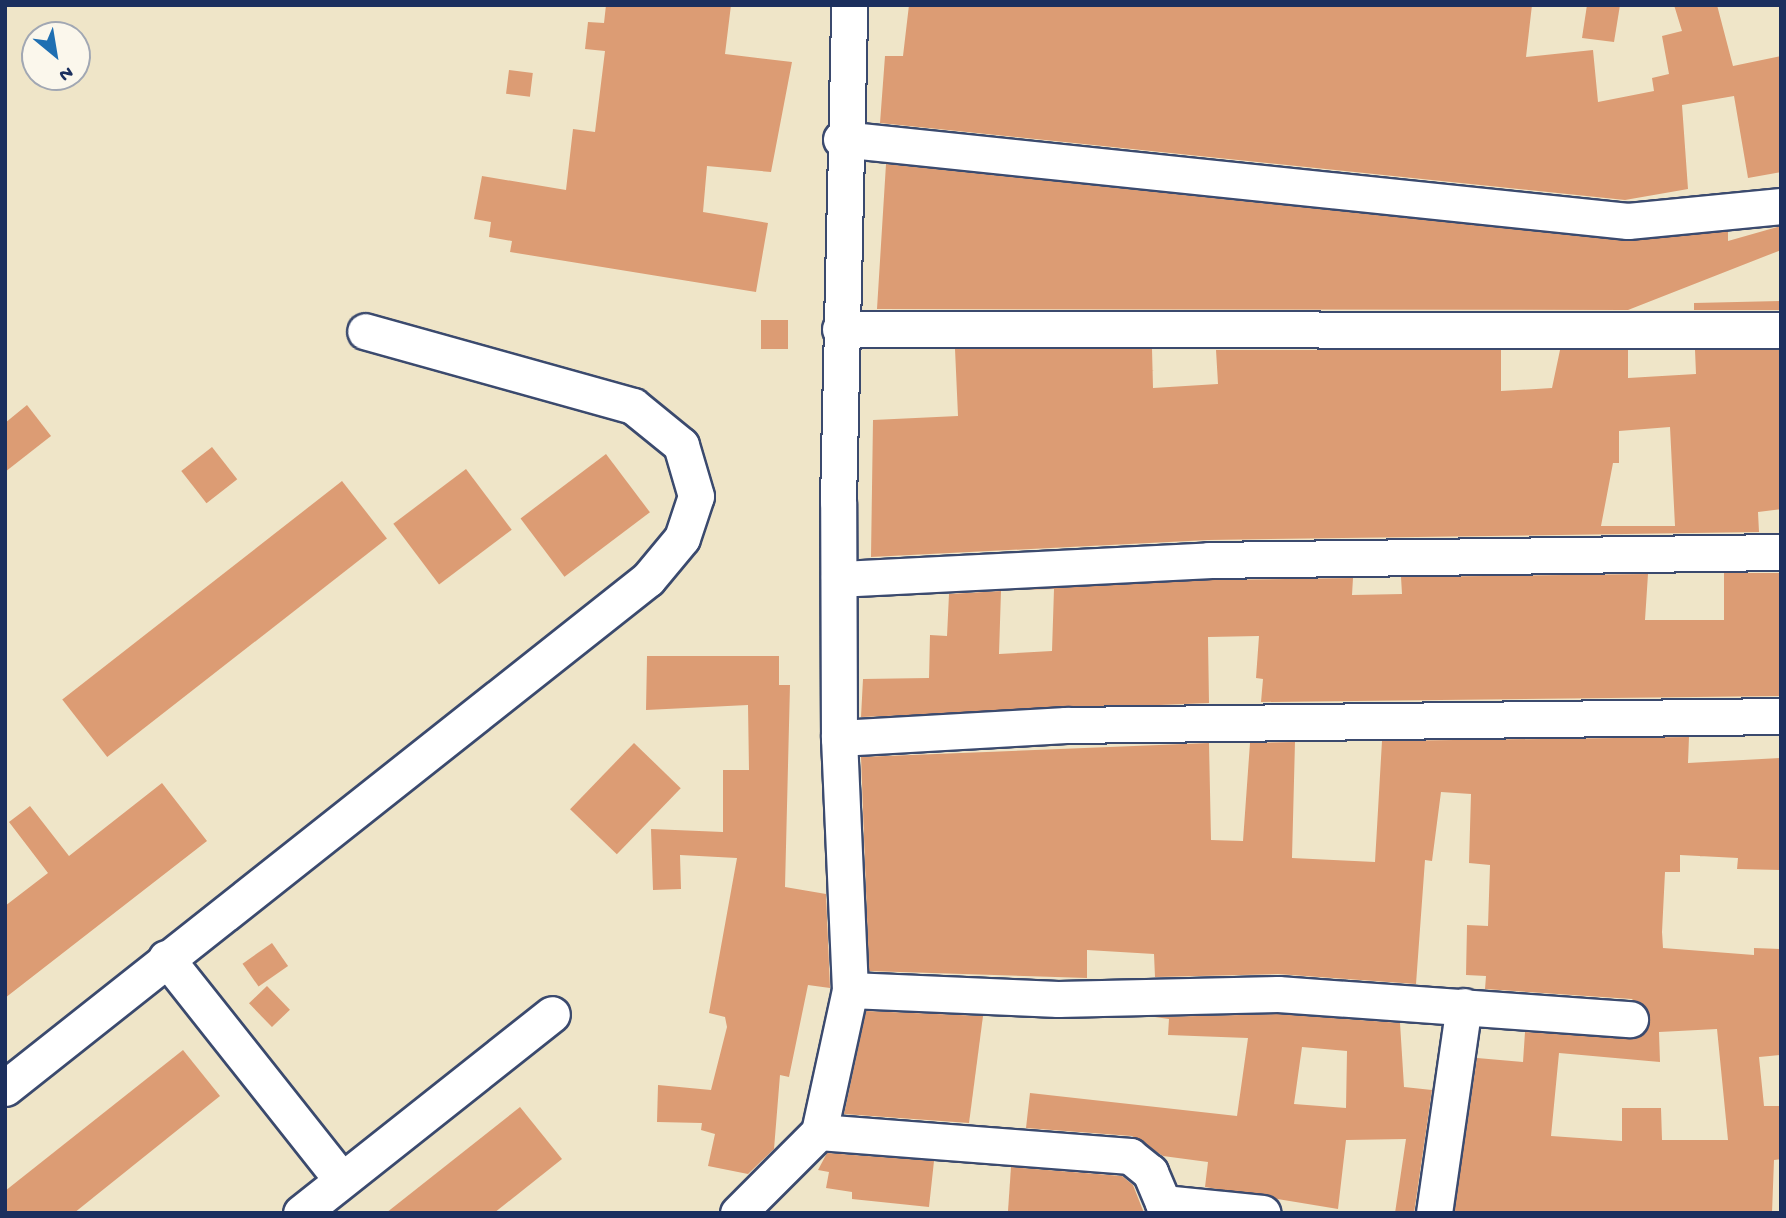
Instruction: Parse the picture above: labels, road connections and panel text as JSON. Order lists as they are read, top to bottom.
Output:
{
  "north": "bottom right"
}
